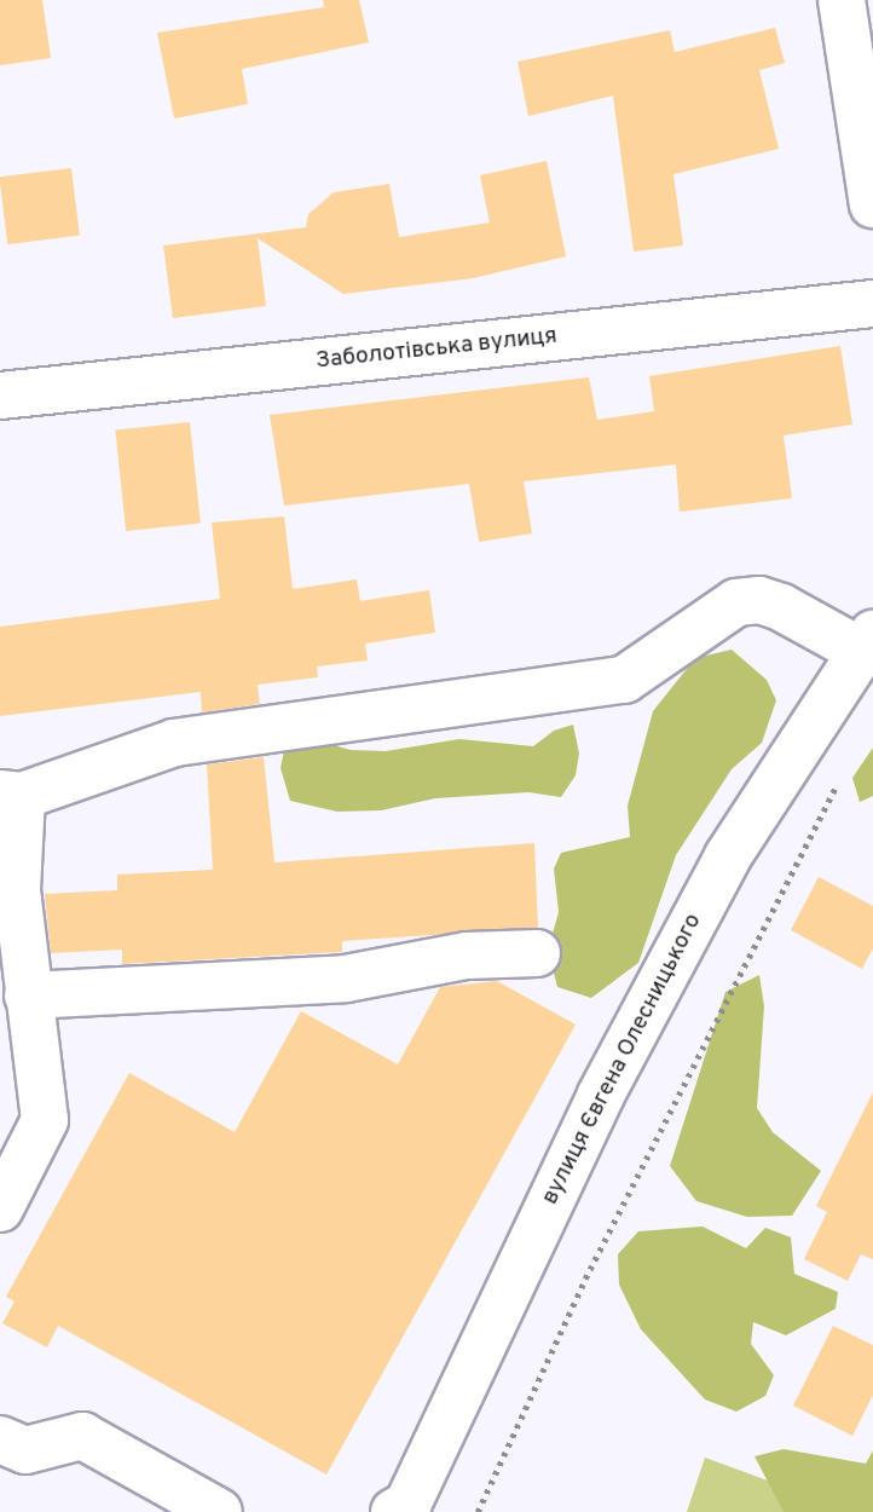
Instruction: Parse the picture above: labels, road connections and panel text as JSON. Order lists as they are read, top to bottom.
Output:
{
  "streets": {
    "street": ["Заболотівська вулиця", "вулиця Євгена Олесницького"]
  }
}
